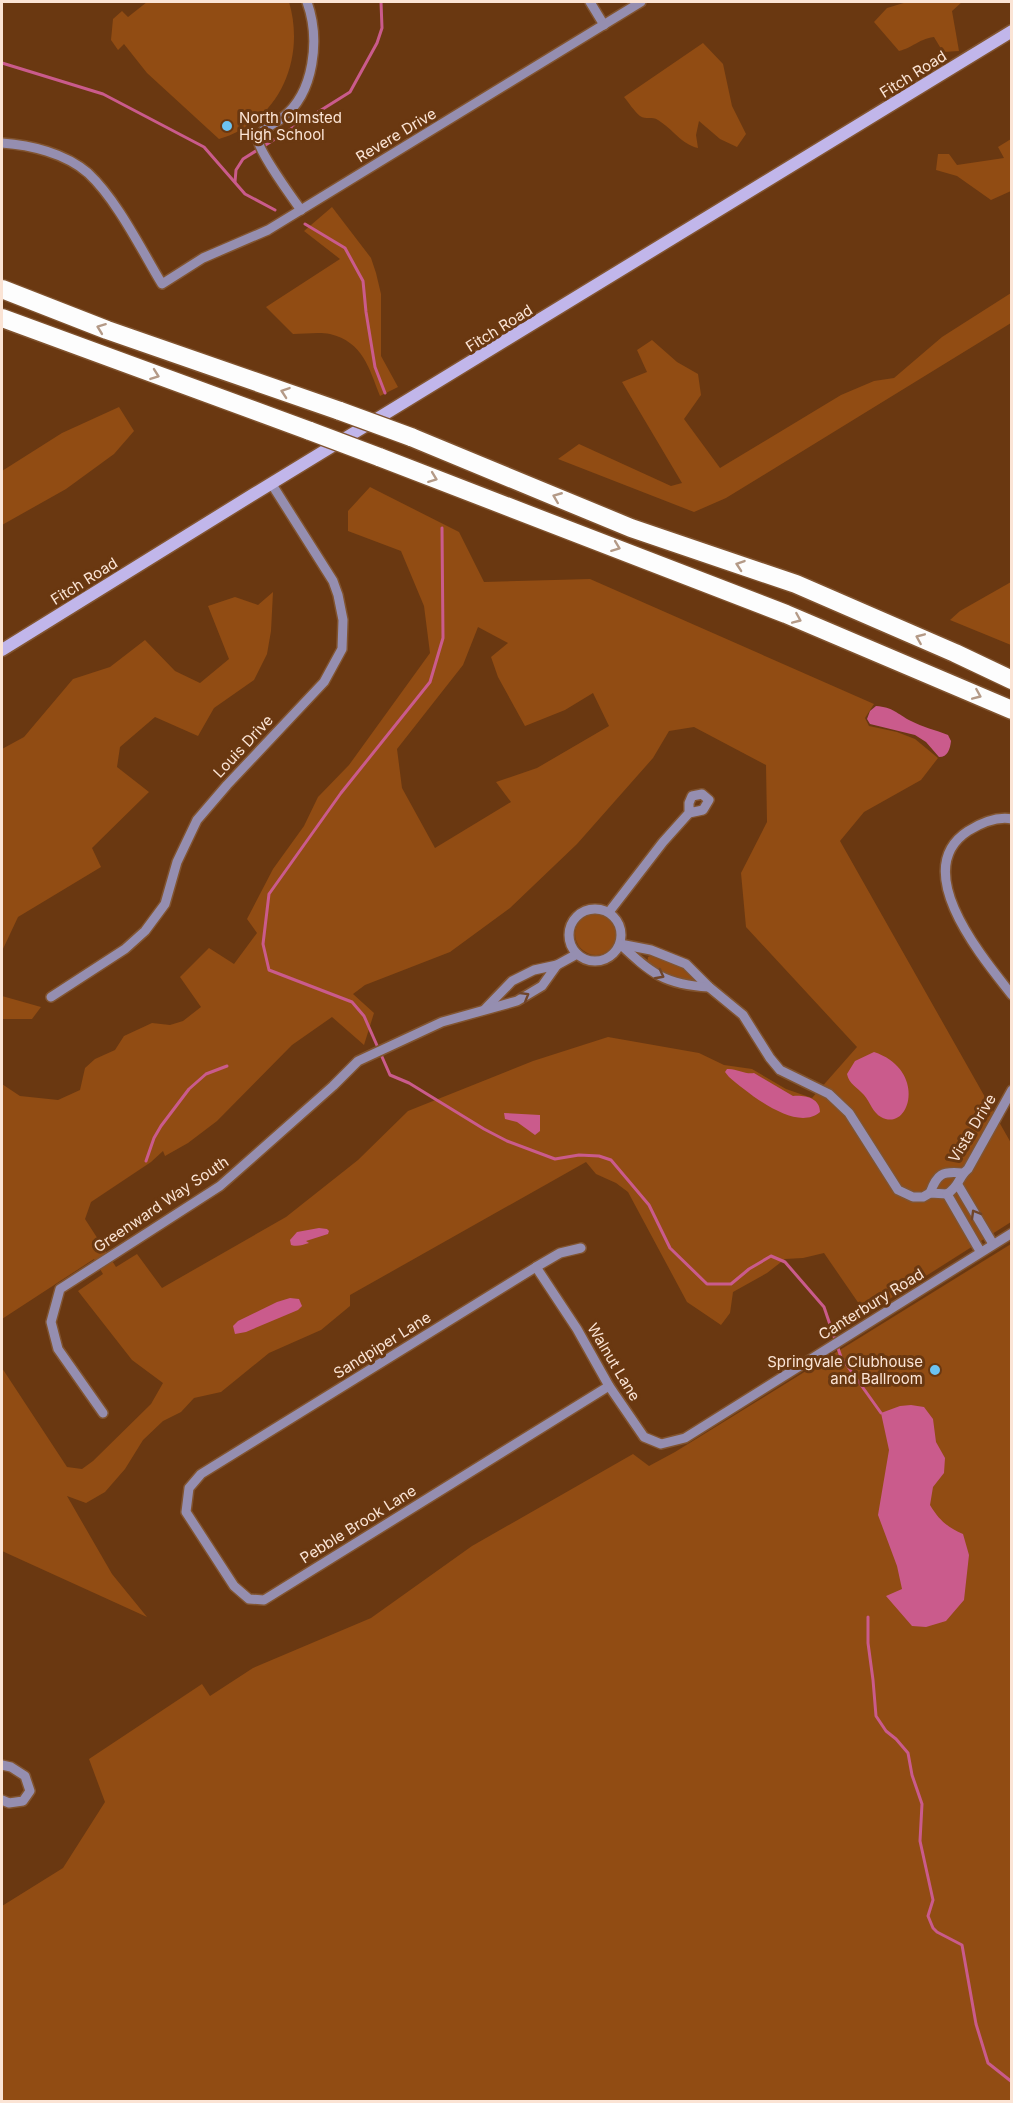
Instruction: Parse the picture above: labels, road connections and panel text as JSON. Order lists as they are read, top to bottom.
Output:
{
  "streets": {
    "street": [
      "Fitch Road",
      "Revere Drive",
      "Louis Drive",
      "Vista Drive",
      "Greenward Way South",
      "Canterbury Road",
      "Sandpiper Lane",
      "Walnut Lane",
      "Pebble Brook Lane"
    ]
  },
  "crossings": [
    ["Fitch Road", "Louis Drive"],
    ["Vista Drive", "Canterbury Road"],
    ["Canterbury Road", "Walnut Lane"],
    ["Sandpiper Lane", "Walnut Lane"],
    ["Sandpiper Lane", "Pebble Brook Lane"],
    ["Walnut Lane", "Pebble Brook Lane"]
  ],
  "places": ["North Olmsted High School", "Springvale Clubhouse and Ballroom"]
}
